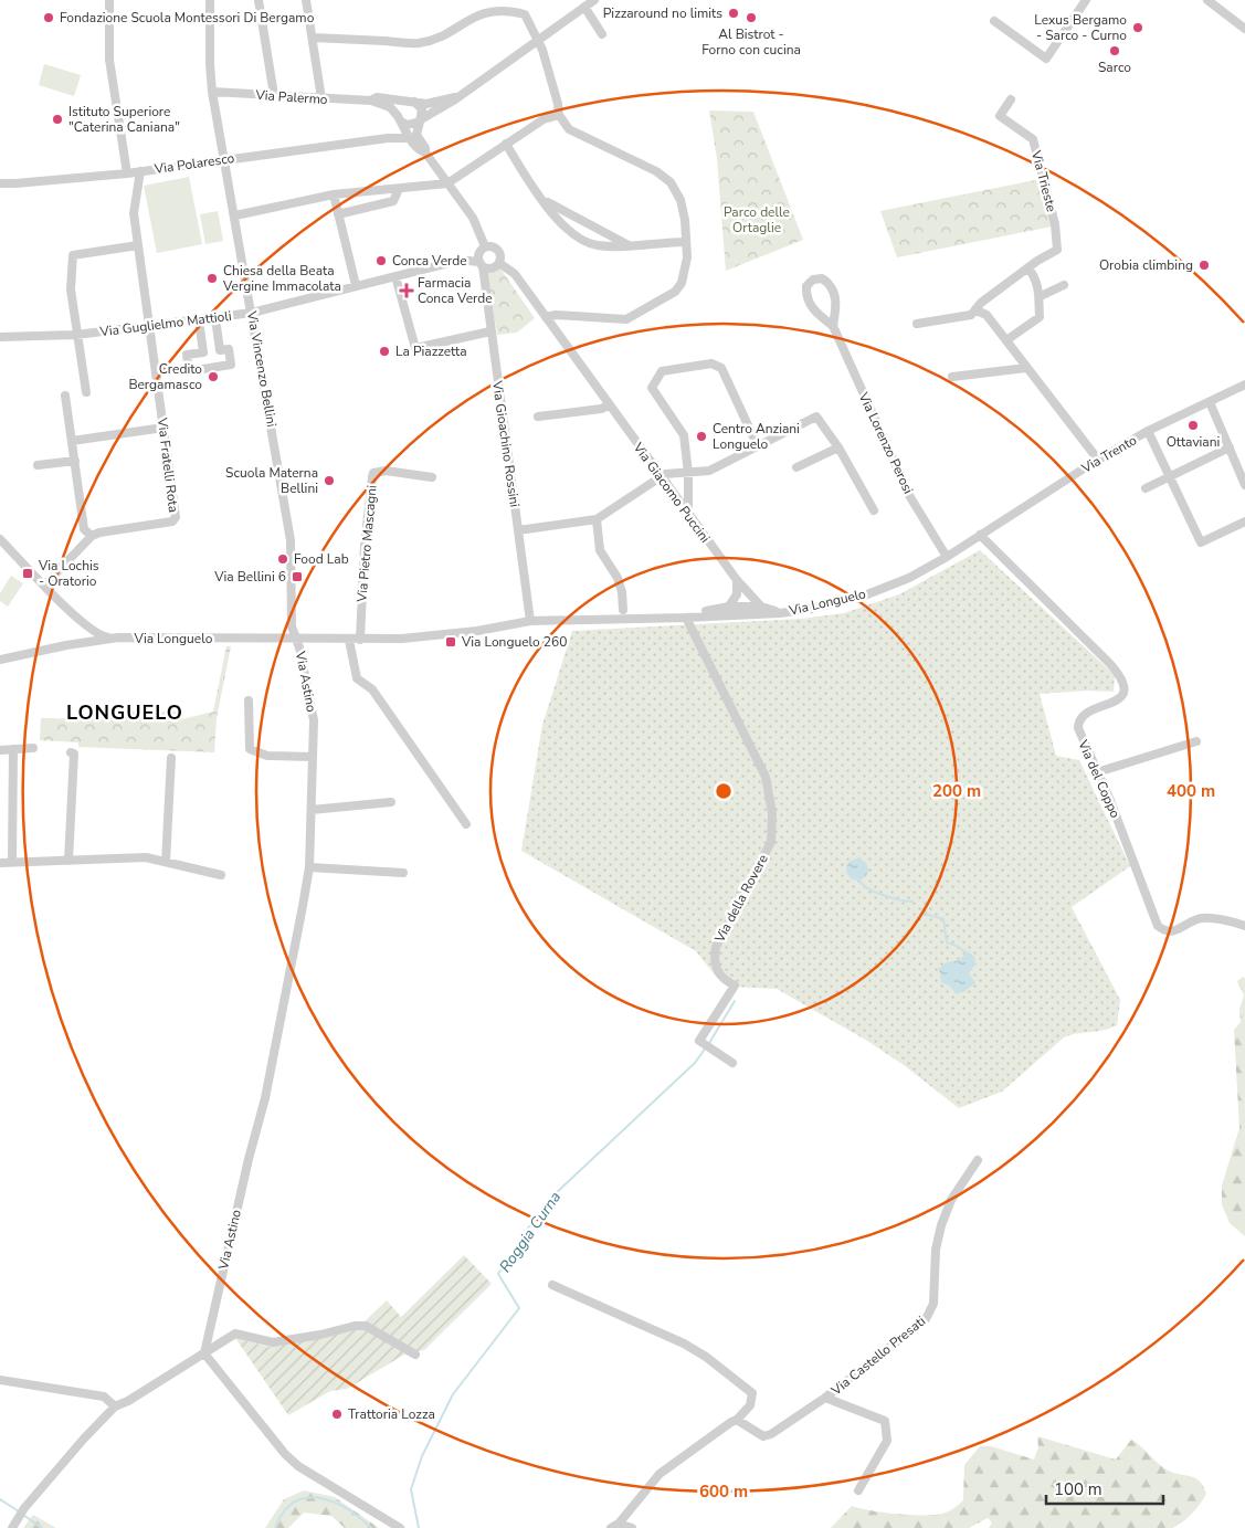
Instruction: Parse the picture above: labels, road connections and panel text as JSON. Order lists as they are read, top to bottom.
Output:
{
  "streets": {
    "street": [
      "Via Palermo",
      "Via Polaresco",
      "Via Trieste",
      "Via Guglielmo Mattioli",
      "Via Vincenzo Bellini",
      "Via Lorenzo Perosi",
      "Via Gioachino Rossini",
      "Via Trento",
      "Via Fratelli Rota",
      "Via Giacomo Puccini",
      "Via Pietro Mascagni",
      "Via Longuelo",
      "Via Astino",
      "Via del Coppo",
      "Via della Rovere",
      "Via Castello Presati"
    ]
  },
  "crossings": [
    ["Via Palermo", "Via Vincenzo Bellini"],
    ["Via Palermo", "Via Giacomo Puccini"],
    ["Via Polaresco", "Via Vincenzo Bellini"],
    ["Via Polaresco", "Via Fratelli Rota"],
    ["Via Polaresco", "Via Giacomo Puccini"],
    ["Via Guglielmo Mattioli", "Via Vincenzo Bellini"],
    ["Via Guglielmo Mattioli", "Via Gioachino Rossini"],
    ["Via Guglielmo Mattioli", "Via Fratelli Rota"],
    ["Via Guglielmo Mattioli", "Via Giacomo Puccini"],
    ["Via Vincenzo Bellini", "Via Longuelo"],
    ["Via Vincenzo Bellini", "Via Astino"],
    ["Via Lorenzo Perosi", "Via Longuelo"],
    ["Via Gioachino Rossini", "Via Giacomo Puccini"],
    ["Via Gioachino Rossini", "Via Longuelo"],
    ["Via Trento", "Via Longuelo"],
    ["Via Trento", "Via del Coppo"],
    ["Via Giacomo Puccini", "Via Longuelo"],
    ["Via Pietro Mascagni", "Via Longuelo"],
    ["Via Longuelo", "Via Astino"],
    ["Via Longuelo", "Via del Coppo"],
    ["Via Longuelo", "Via della Rovere"]
  ],
  "districts": ["LONGUELO"],
  "water": ["Roggia Curna"],
  "parks": ["Parco delle Ortaglie"],
  "places": {
    "other": [
      "Pizzaround no limits",
      "Fondazione Scuola Montessori Di Bergamo",
      "Al Bistrot - Forno con cucina",
      "Lexus Bergamo - Sarco - Curno",
      "Sarco",
      "Istituto Superiore \"Caterina Caniana\"",
      "Conca Verde",
      "Orobia climbing",
      "Chiesa della Beata Vergine Immacolata",
      "La Piazzetta",
      "Credito Bergamasco",
      "Ottaviani",
      "Centro Anziani Longuelo",
      "Scuola Materna Bellini",
      "Food Lab",
      "Trattoria Lozza"
    ],
    "health": ["Farmacia Conca Verde"],
    "transit": ["Via Lochis - Oratorio", "Via Bellini 6", "Via Longuelo 260"]
  },
  "scale_bar": "100 m",
  "rings": ["200 m", "400 m", "600 m"]
}
